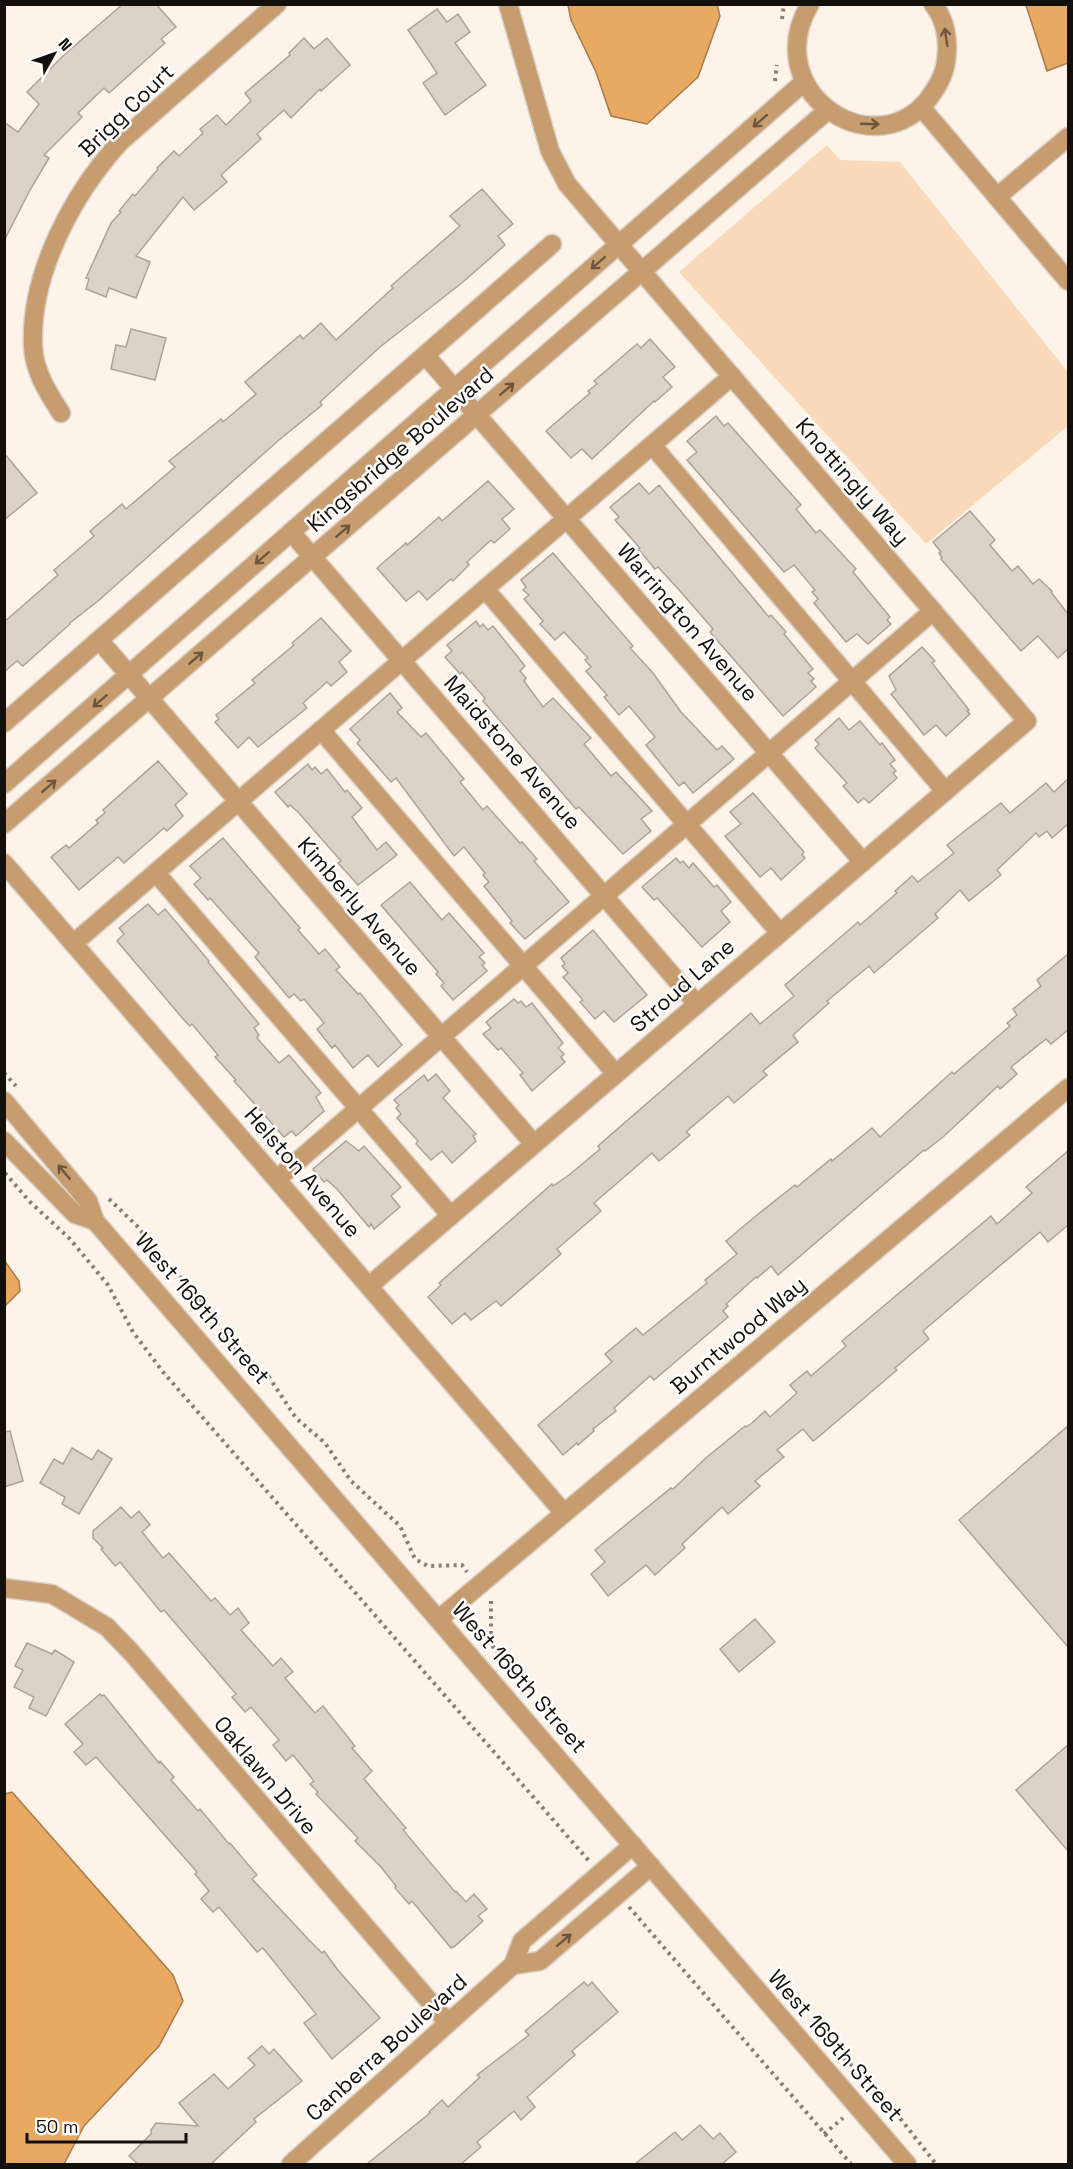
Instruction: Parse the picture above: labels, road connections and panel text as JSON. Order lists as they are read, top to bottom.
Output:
{
  "streets": {
    "street": [
      "Brigg Court",
      "Kingsbridge Boulevard",
      "Knottingly Way",
      "Warrington Avenue",
      "Maidstone Avenue",
      "Kimberly Avenue",
      "Stroud Lane",
      "Helston Avenue",
      "West 169th Street",
      "Burntwood Way",
      "Oaklawn Drive",
      "Canberra Boulevard"
    ]
  },
  "crossings": [
    ["Kingsbridge Boulevard", "Knottingly Way"],
    ["Kingsbridge Boulevard", "Warrington Avenue"],
    ["Kingsbridge Boulevard", "Maidstone Avenue"],
    ["Kingsbridge Boulevard", "Kimberly Avenue"],
    ["Knottingly Way", "Stroud Lane"],
    ["Warrington Avenue", "Stroud Lane"],
    ["Maidstone Avenue", "Stroud Lane"],
    ["Kimberly Avenue", "Stroud Lane"],
    ["Stroud Lane", "Helston Avenue"],
    ["Helston Avenue", "Burntwood Way"],
    ["West 169th Street", "Burntwood Way"],
    ["West 169th Street", "Canberra Boulevard"],
    ["Oaklawn Drive", "Canberra Boulevard"]
  ],
  "scale_bar": "50 m",
  "north": "top right"
}
